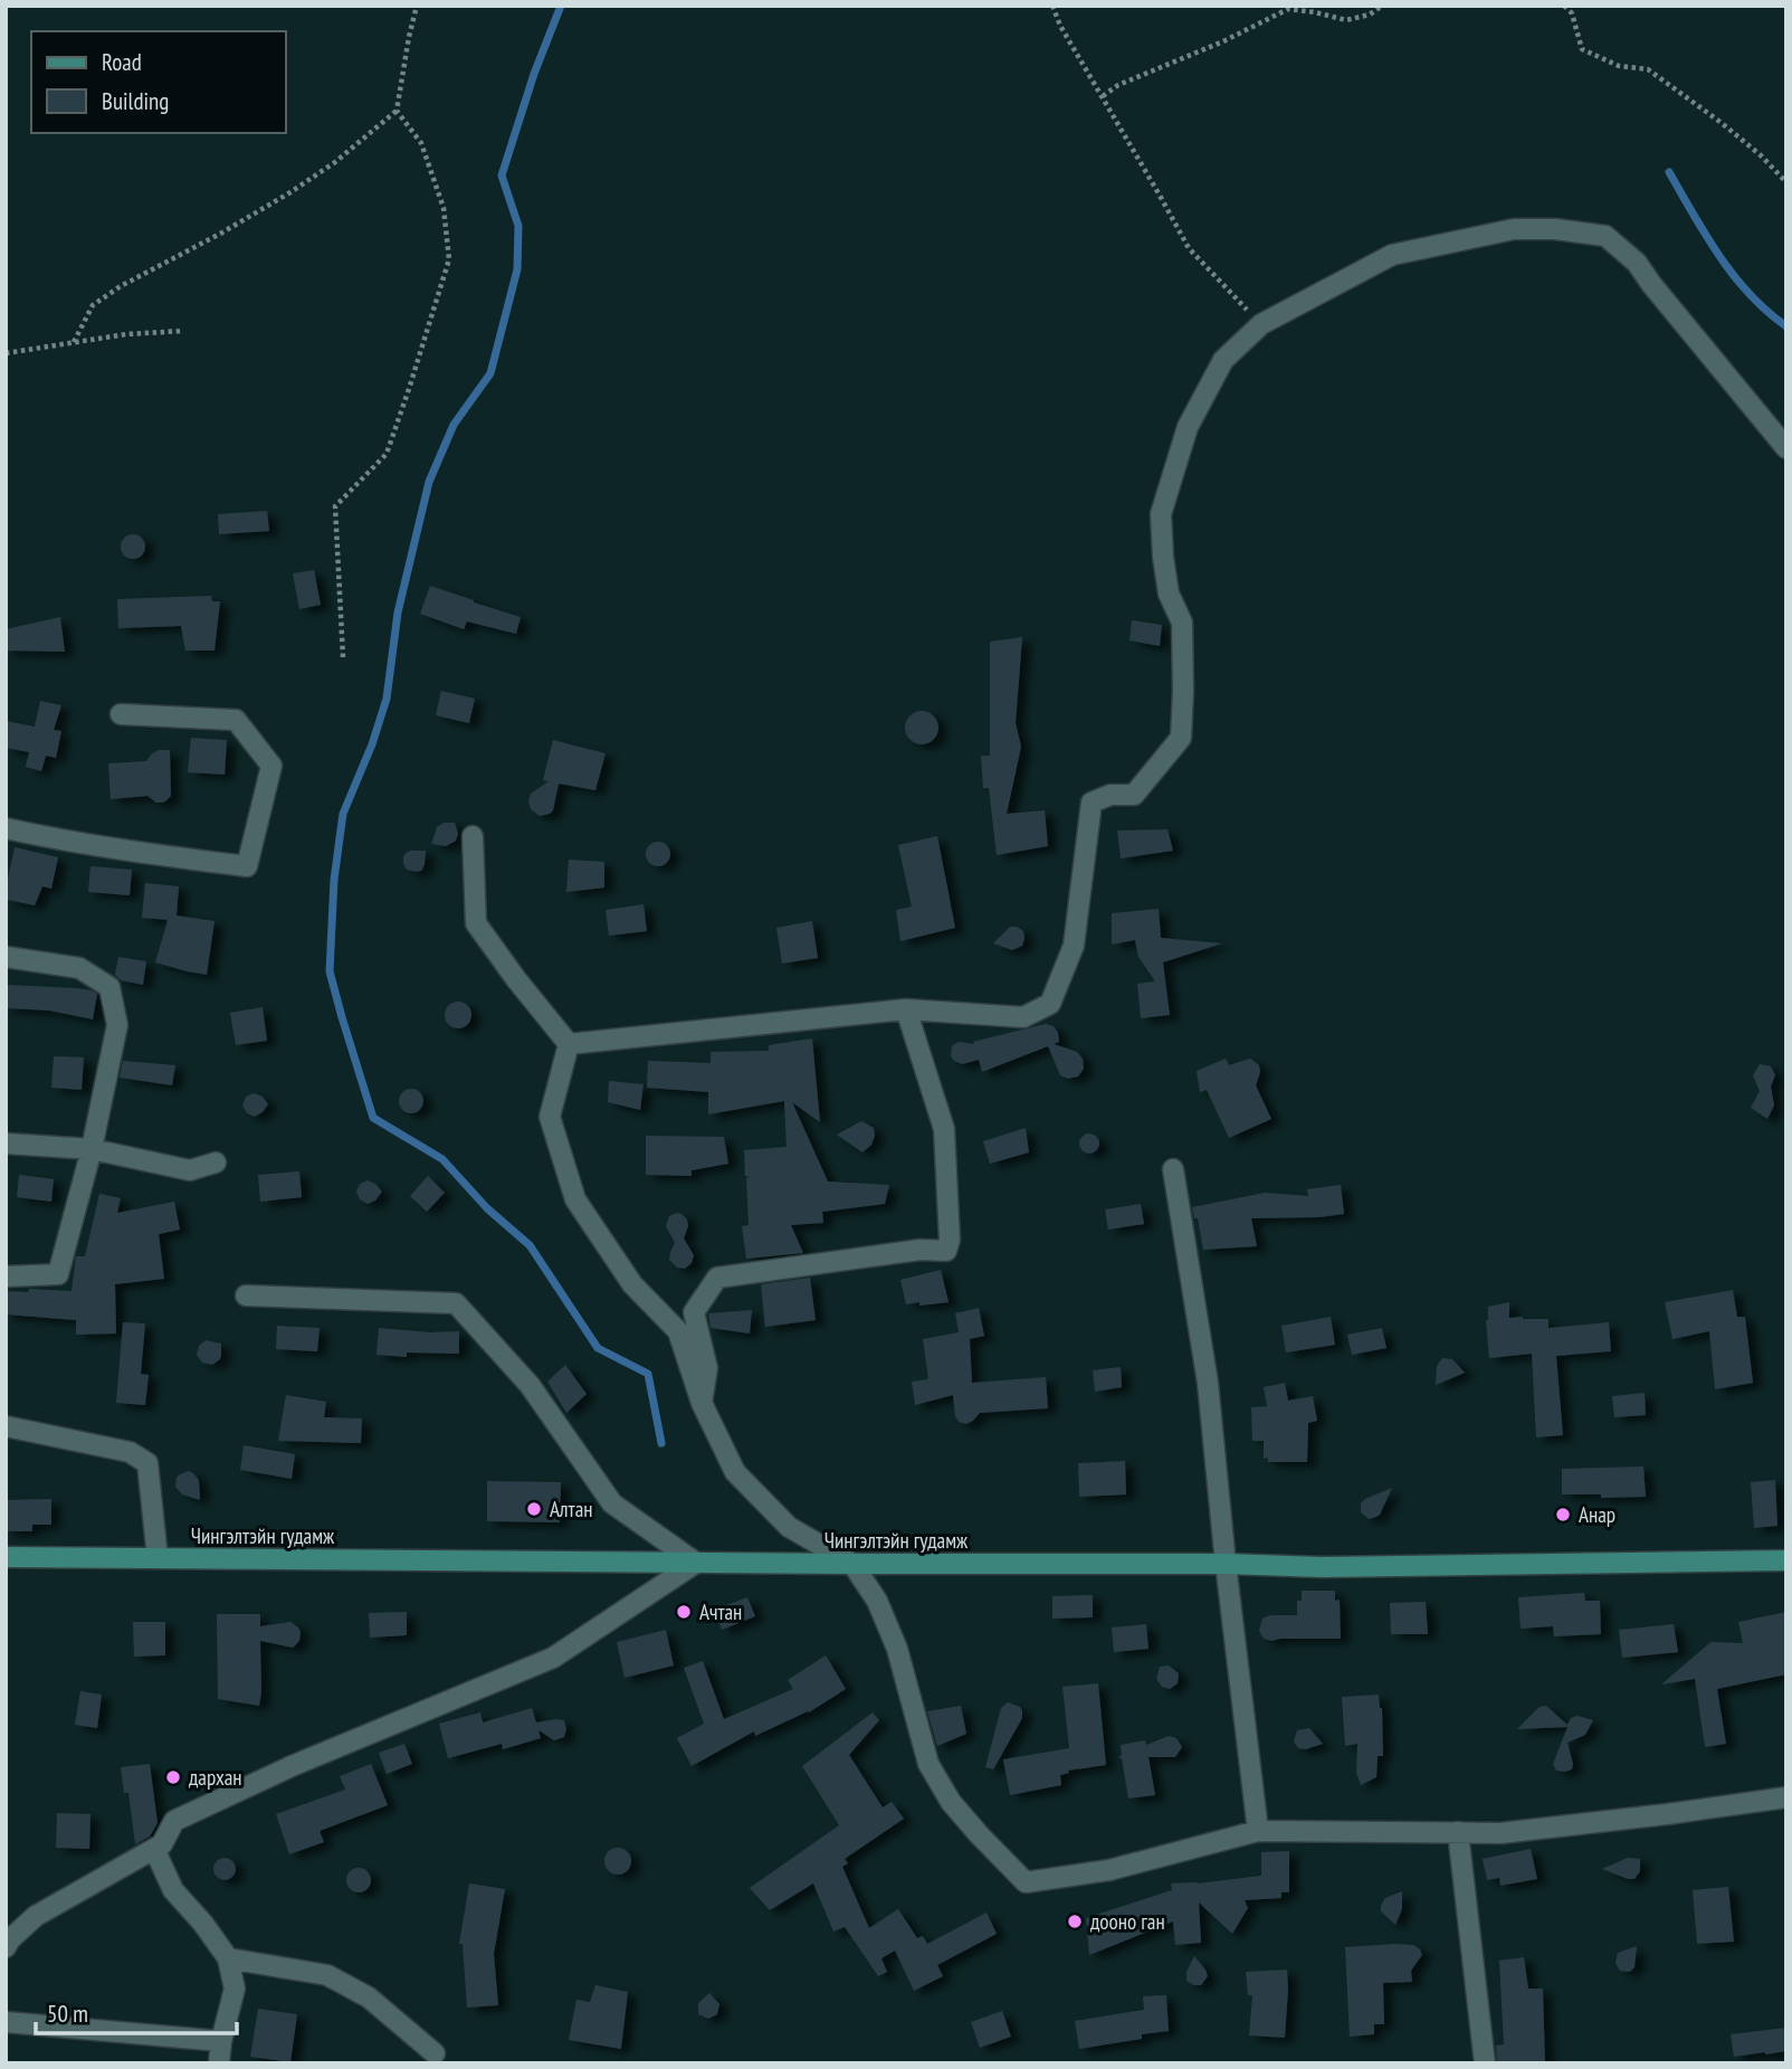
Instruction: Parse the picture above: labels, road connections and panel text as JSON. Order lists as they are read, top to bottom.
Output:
{
  "streets": {
    "main road": ["Чингэлтэйн гудамж"]
  },
  "places": [
    "Алтан",
    "Анар",
    "Ачтан",
    "дархан",
    "дооно ган"
  ],
  "legend": ["Road", "Building"],
  "scale_bar": "50 m"
}
